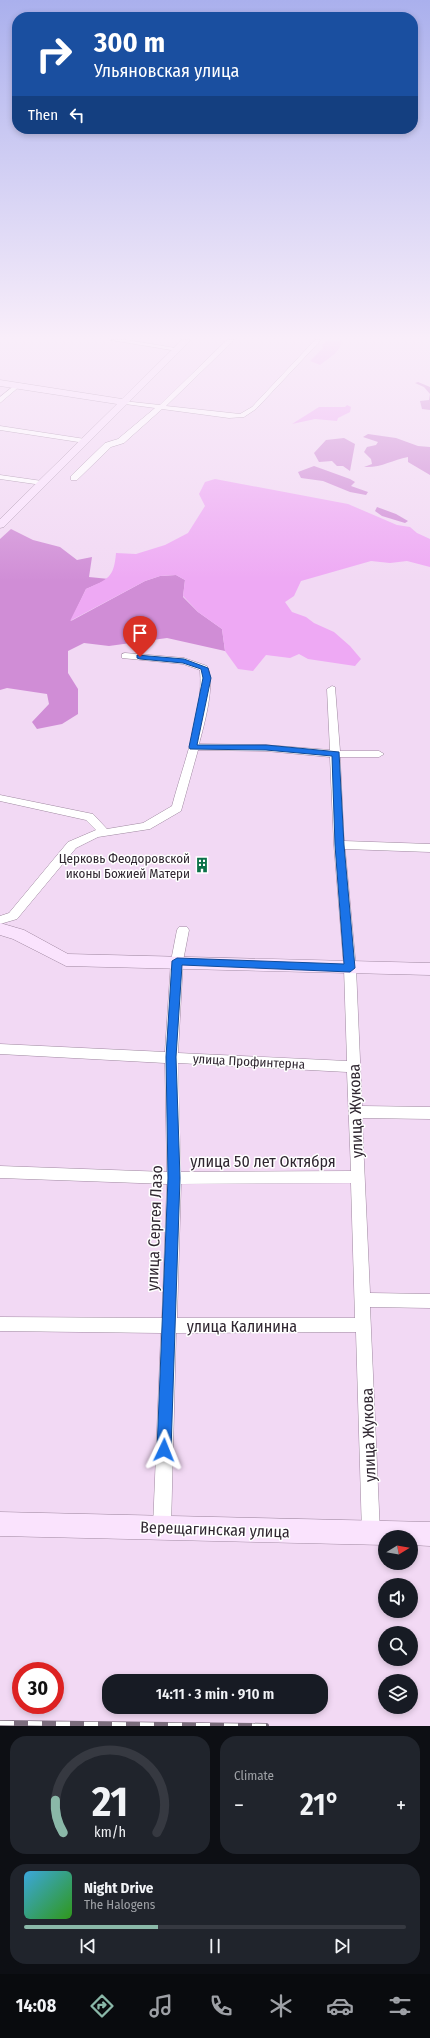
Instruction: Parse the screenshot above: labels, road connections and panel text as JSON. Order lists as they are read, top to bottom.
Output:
{
  "streets": {
    "street": [
      "улица Профинтерна",
      "улица Жукова",
      "улица 50 лет Октября",
      "улица Сергея Лазо",
      "улица Калинина",
      "Верещагинская улица"
    ]
  },
  "crossings": [
    ["улица Профинтерна", "улица Жукова"],
    ["улица Профинтерна", "улица Сергея Лазо"],
    ["улица Жукова", "улица 50 лет Октября"],
    ["улица Жукова", "улица Калинина"],
    ["улица Жукова", "Верещагинская улица"],
    ["улица 50 лет Октября", "улица Сергея Лазо"],
    ["улица Сергея Лазо", "улица Калинина"],
    ["улица Сергея Лазо", "Верещагинская улица"]
  ],
  "places": {
    "building": ["Церковь Феодоровской иконы Божией Матери"]
  },
  "north": "right",
  "page": {
    "turn": ["300 m", "Ульяновская улица"],
    "then": "Then",
    "limit": "30",
    "trip": "14:11 · 3 min · 910 m",
    "tile": "Climate",
    "heat": ["−", "21°", "+"],
    "song": ["Night Drive", "The Halogens"],
    "tabs": "14:08",
    "gauge": ["21", "km/h"]
  }
}
